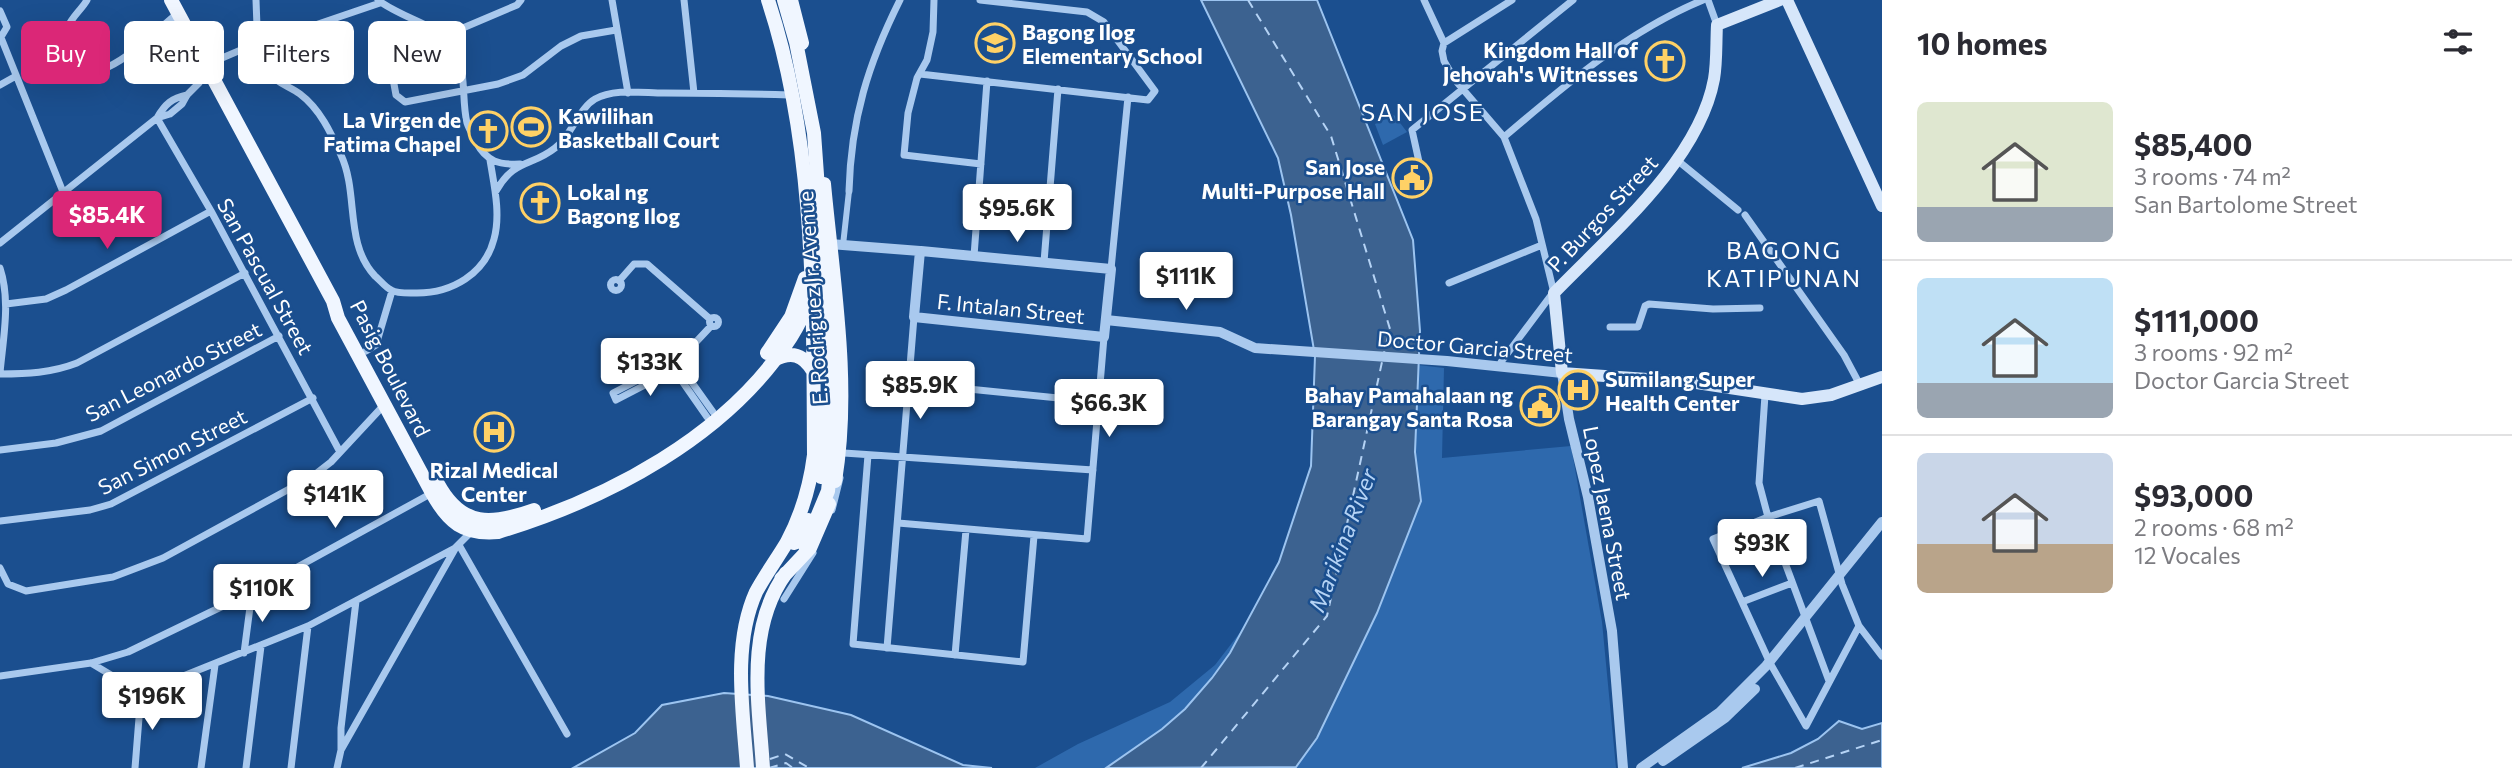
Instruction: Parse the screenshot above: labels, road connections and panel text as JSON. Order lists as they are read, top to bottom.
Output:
{
  "streets": {
    "main road": [
      "P. Burgos Street",
      "E. Rodriguez Jr. Avenue",
      "Doctor Garcia Street",
      "Pasig Boulevard",
      "Lopez Jaena Street"
    ],
    "street": [
      "San Pascual Street",
      "F. Intalan Street",
      "San Leonardo Street",
      "San Simon Street"
    ]
  },
  "crossings": [
    ["P. Burgos Street", "Lopez Jaena Street"],
    ["San Pascual Street", "San Leonardo Street"],
    ["San Pascual Street", "San Simon Street"],
    ["Doctor Garcia Street", "Lopez Jaena Street"]
  ],
  "districts": ["SAN JOSE", "BAGONG KATIPUNAN"],
  "water": ["Marikina River"],
  "places": {
    "school or university": ["Bagong Ilog Elementary School"],
    "church": ["Kingdom Hall of Jehovah's Witnesses", "La Virgen de Fatima Chapel", "Lokal ng Bagong Ilog"],
    "sports": ["Kawilihan Basketball Court"],
    "public building": ["San Jose Multi-Purpose Hall", "Bahay Pamahalaan ng Barangay Santa Rosa"],
    "hospital": ["Sumilang Super Health Center", "Rizal Medical Center"]
  },
  "page": {
    "heading": "10 homes",
    "chip": [
      "Buy",
      "Rent",
      "Filters",
      "New"
    ],
    "list": [
      {
        "name": "$85,400",
        "note": "3 rooms · 74 m² · San Bartolome Street"
      },
      {
        "name": "$111,000",
        "note": "3 rooms · 92 m² · Doctor Garcia Street"
      },
      {
        "name": "$93,000",
        "note": "2 rooms · 68 m² · 12 Vocales"
      }
    ],
    "price": [
      "$95.6K",
      "$85.4K",
      "$111K",
      "$133K",
      "$85.9K",
      "$66.3K",
      "$141K",
      "$93K",
      "$110K",
      "$196K"
    ]
  }
}
